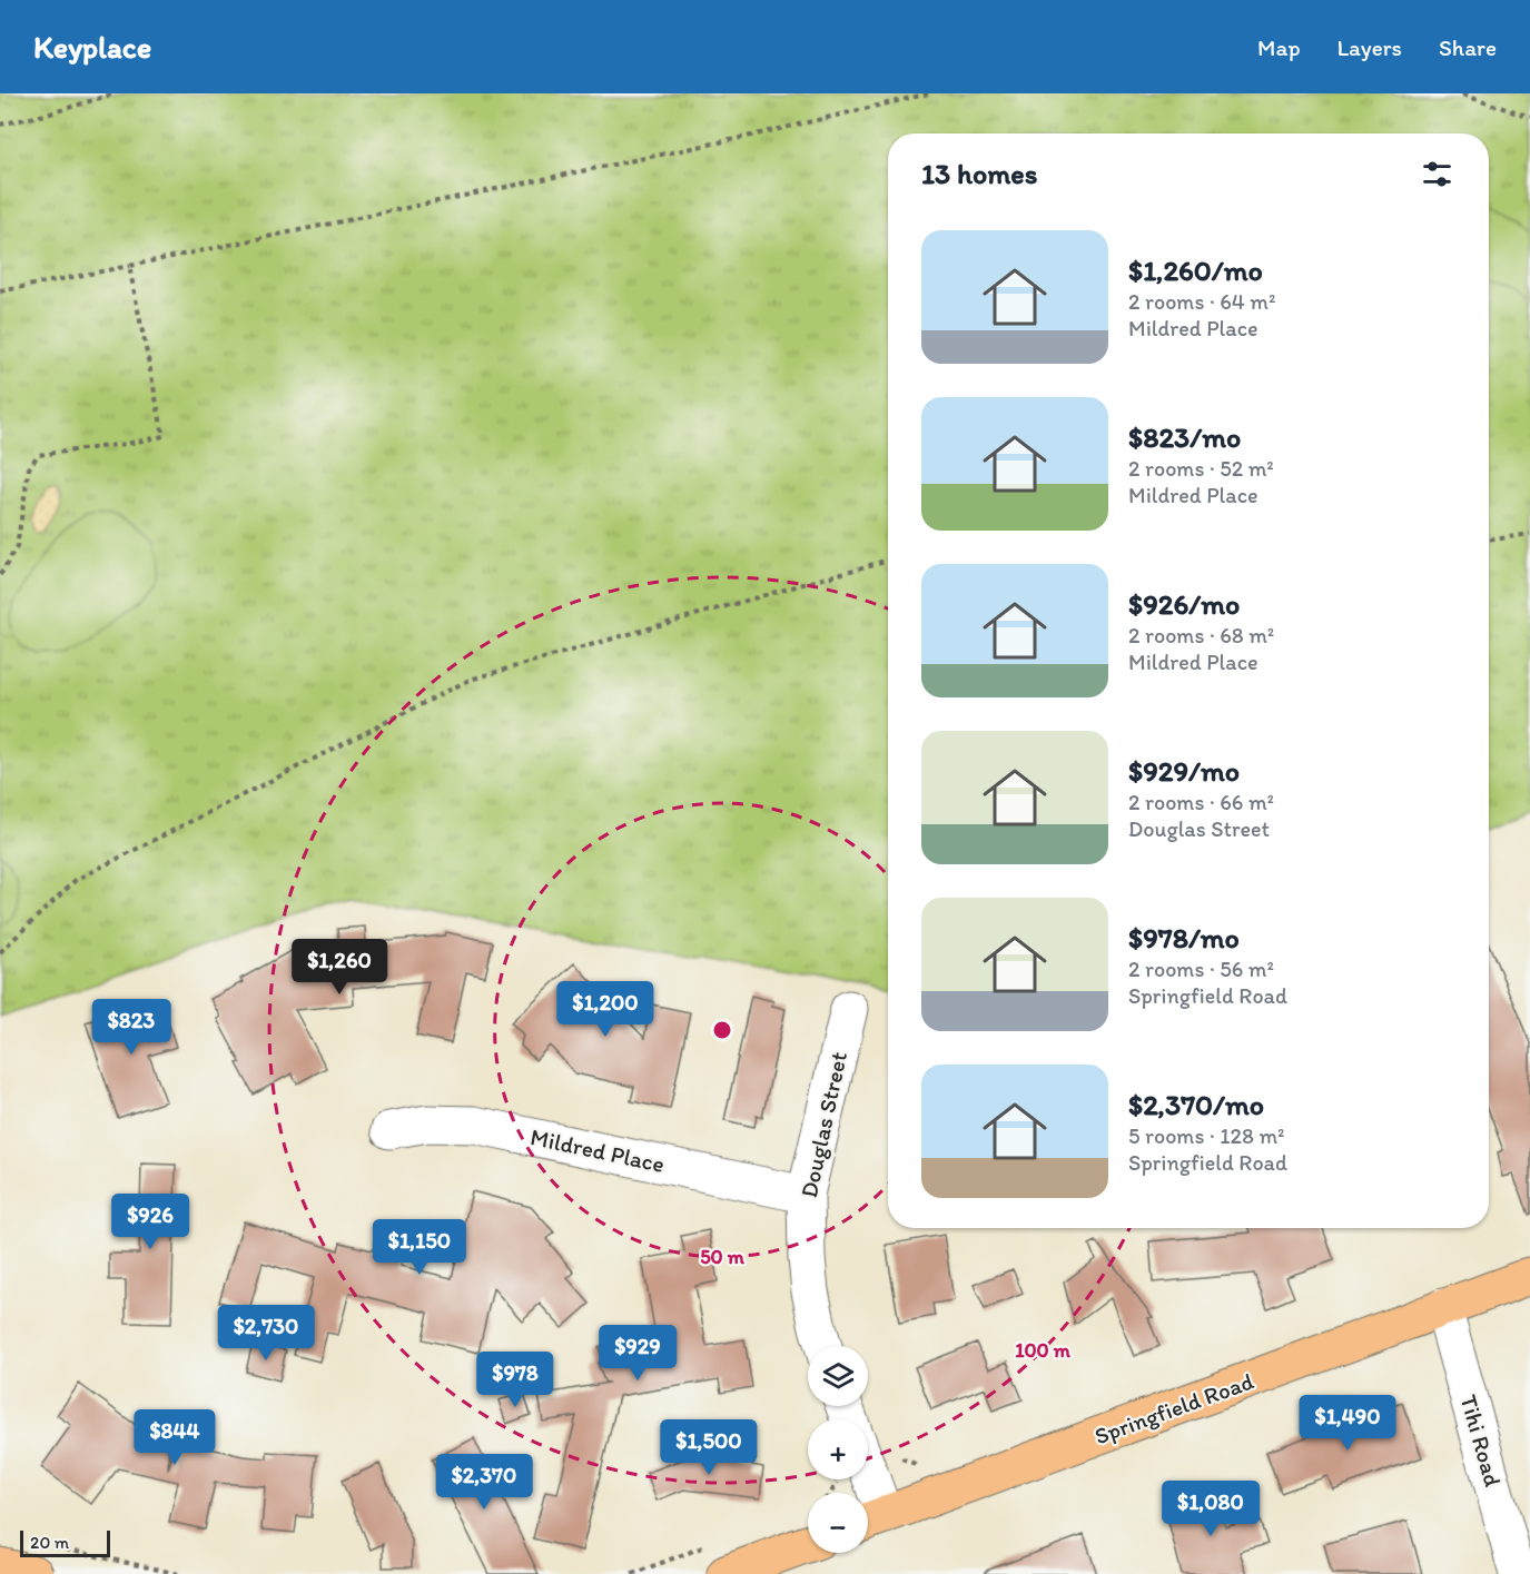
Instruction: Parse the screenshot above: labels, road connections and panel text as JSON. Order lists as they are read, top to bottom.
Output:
{
  "streets": {
    "main road": ["Springfield Road"],
    "street": ["Douglas Street", "Mildred Place", "Tihi Road"]
  },
  "crossings": [
    ["Douglas Street", "Mildred Place"],
    ["Springfield Road", "Tihi Road"]
  ],
  "scale_bar": "20 m",
  "page": {
    "header": "Keyplace",
    "nav": ["Map", "Layers", "Share"],
    "heading": "13 homes",
    "list": [
      {
        "name": "$1,260/mo",
        "note": "2 rooms · 64 m² · Mildred Place"
      },
      {
        "name": "$823/mo",
        "note": "2 rooms · 52 m² · Mildred Place"
      },
      {
        "name": "$926/mo",
        "note": "2 rooms · 68 m² · Mildred Place"
      },
      {
        "name": "$929/mo",
        "note": "2 rooms · 66 m² · Douglas Street"
      },
      {
        "name": "$978/mo",
        "note": "2 rooms · 56 m² · Springfield Road"
      },
      {
        "name": "$2,370/mo",
        "note": "5 rooms · 128 m² · Springfield Road"
      }
    ],
    "price": [
      "$1,260",
      "$1,200",
      "$823",
      "$926",
      "$1,150",
      "$2,730",
      "$929",
      "$978",
      "$1,490",
      "$844",
      "$1,500",
      "$2,370",
      "$1,080"
    ],
    "map_buttons": ["+", "−"],
    "scale": "20 m"
  },
  "rings": ["50 m", "100 m"]
}
